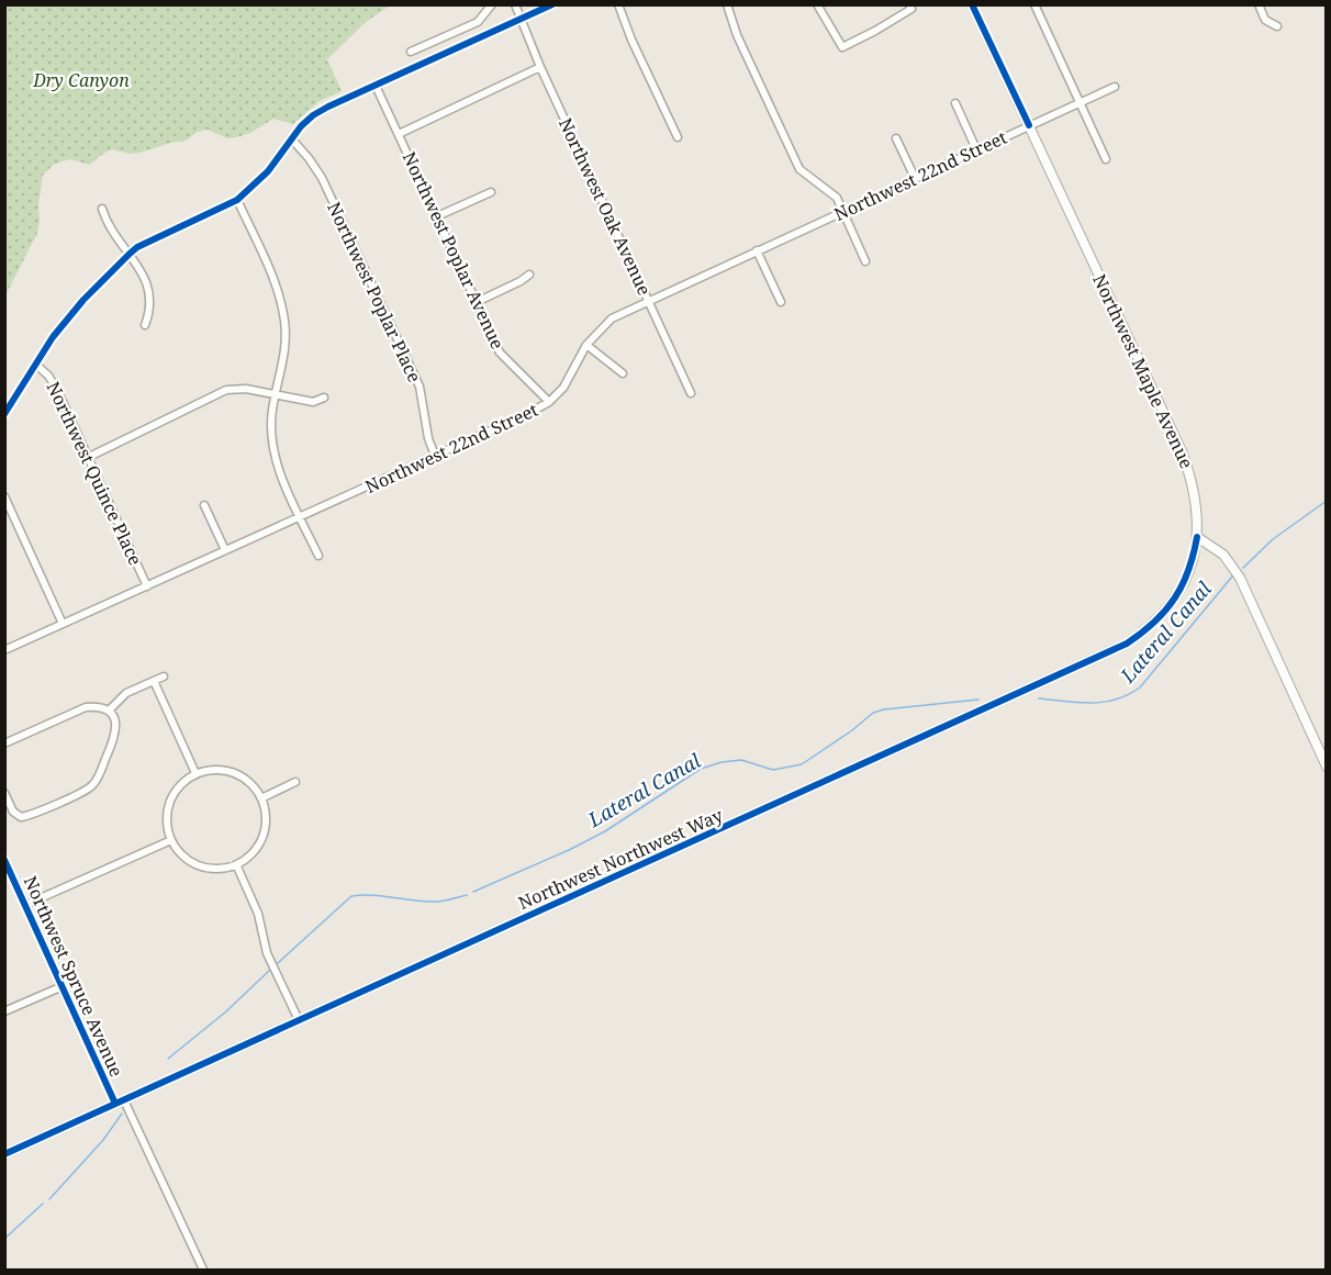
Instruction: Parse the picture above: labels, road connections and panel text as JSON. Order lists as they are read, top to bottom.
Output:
{
  "streets": {
    "street": [
      "Northwest 22nd Street",
      "Northwest Oak Avenue",
      "Northwest Poplar Avenue",
      "Northwest Poplar Place",
      "Northwest Maple Avenue",
      "Northwest Quince Place",
      "Northwest Northwest Way",
      "Northwest Spruce Avenue"
    ]
  },
  "crossings": [
    ["Northwest 22nd Street", "Northwest Oak Avenue"],
    ["Northwest 22nd Street", "Northwest Poplar Avenue"],
    ["Northwest 22nd Street", "Northwest Poplar Place"],
    ["Northwest 22nd Street", "Northwest Maple Avenue"],
    ["Northwest 22nd Street", "Northwest Quince Place"],
    ["Northwest Maple Avenue", "Northwest Northwest Way"],
    ["Northwest Northwest Way", "Northwest Spruce Avenue"]
  ],
  "water": ["Lateral Canal"],
  "parks": ["Dry Canyon"]
}
